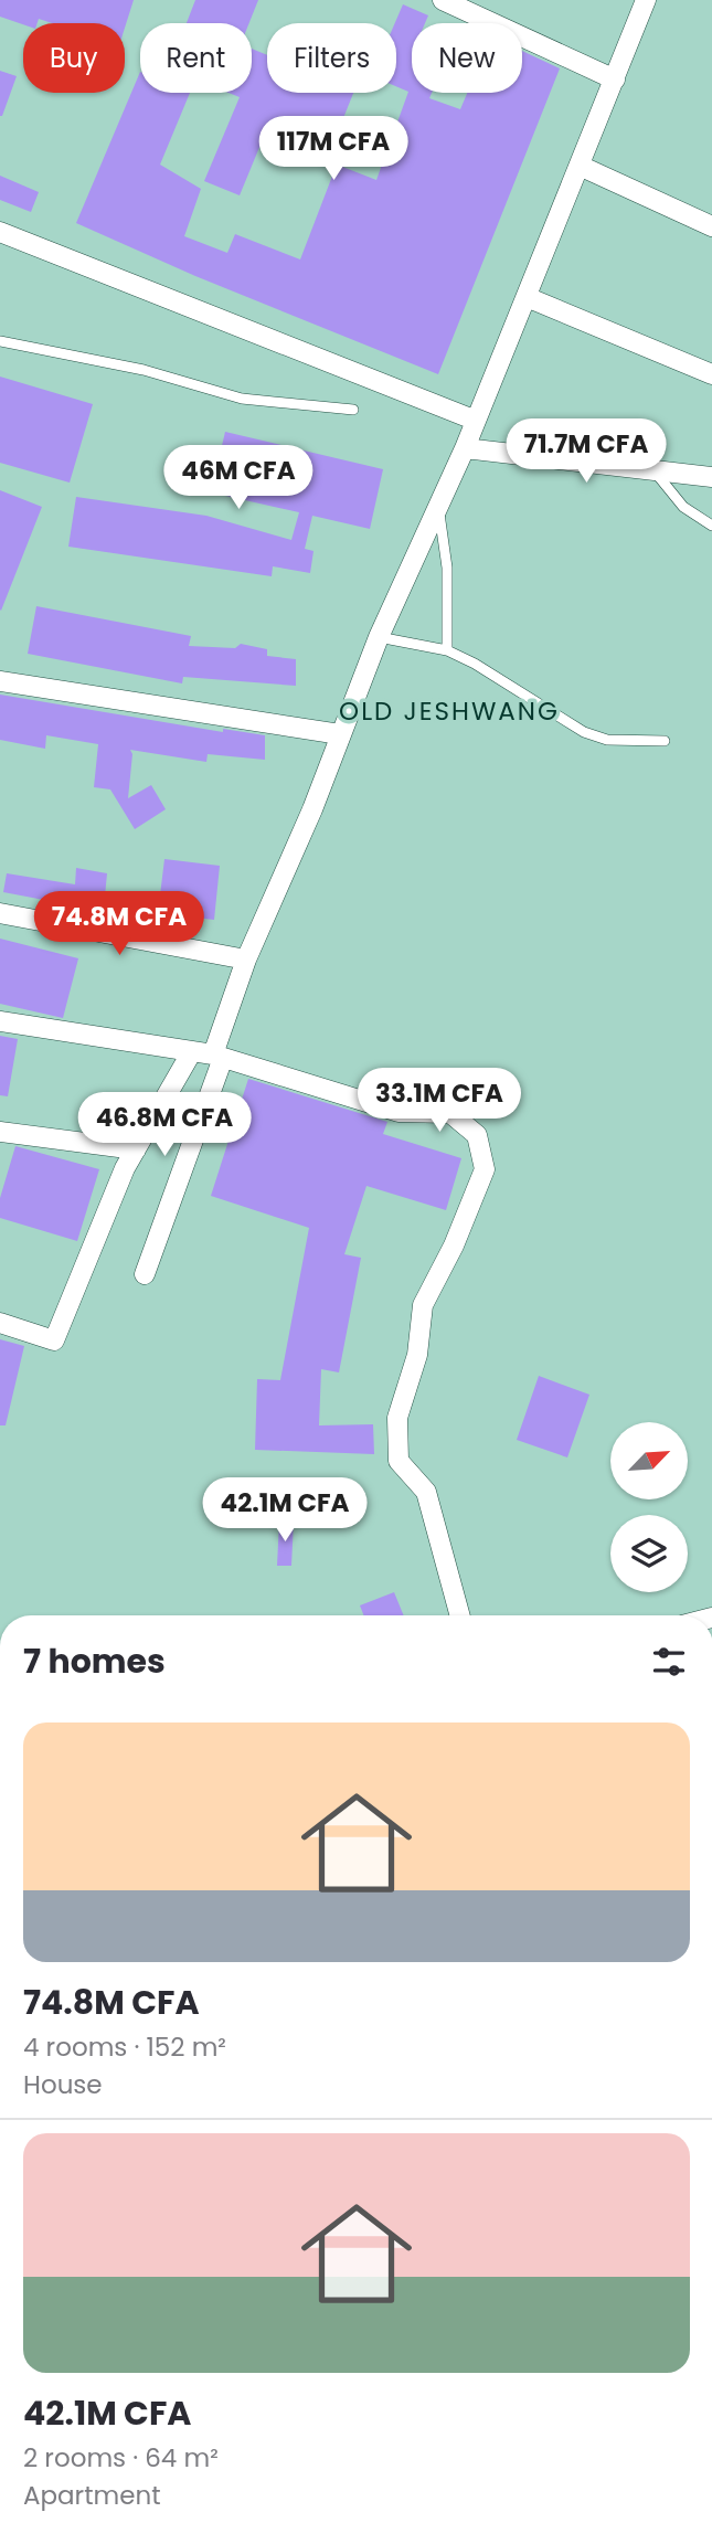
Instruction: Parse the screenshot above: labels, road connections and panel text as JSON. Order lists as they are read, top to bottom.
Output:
{
  "districts": ["OLD JESHWANG"],
  "north": "top right",
  "page": {
    "chip": [
      "Buy",
      "Rent",
      "Filters",
      "New"
    ],
    "price": [
      "117M CFA",
      "71.7M CFA",
      "46M CFA",
      "74.8M CFA",
      "33.1M CFA",
      "46.8M CFA",
      "42.1M CFA"
    ],
    "heading": "7 homes",
    "list": [
      {
        "name": "74.8M CFA",
        "note": "4 rooms · 152 m² · House"
      },
      {
        "name": "42.1M CFA",
        "note": "2 rooms · 64 m² · Apartment"
      }
    ]
  }
}
